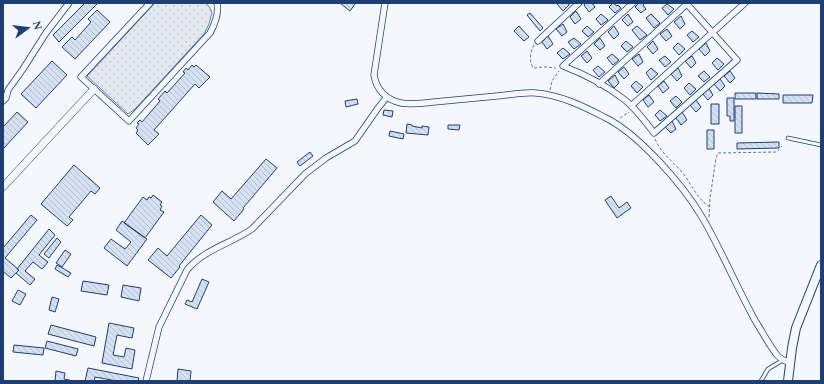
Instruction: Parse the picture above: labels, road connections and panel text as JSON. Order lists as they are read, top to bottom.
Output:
{
  "north": "right"
}
